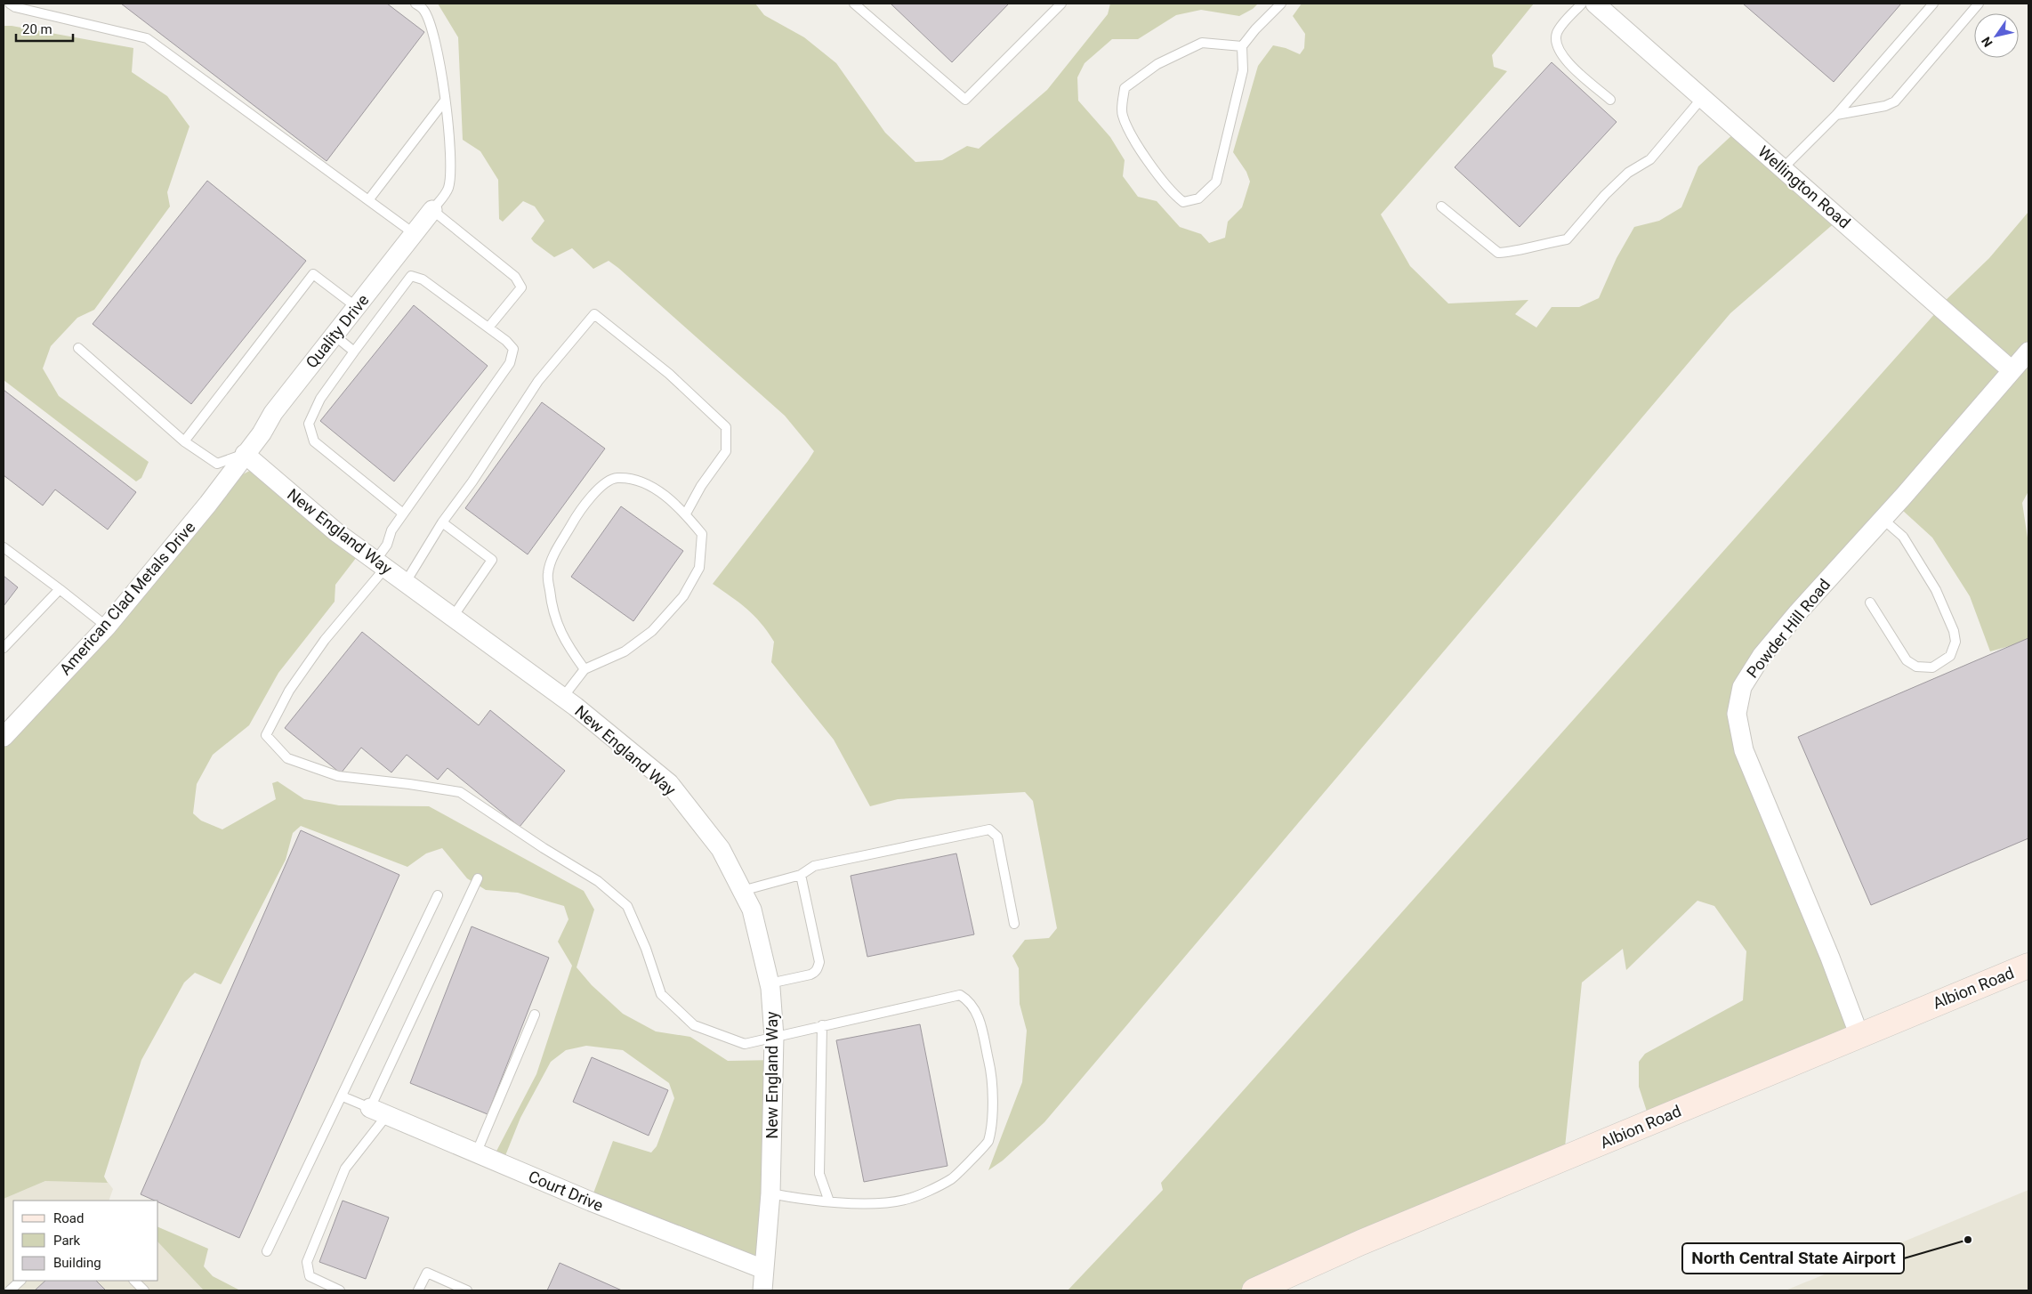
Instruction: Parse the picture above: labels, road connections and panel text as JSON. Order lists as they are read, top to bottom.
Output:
{
  "streets": {
    "main road": ["Albion Road"],
    "street": [
      "Wellington Road",
      "Quality Drive",
      "New England Way",
      "American Clad Metals Drive",
      "Powder Hill Road",
      "Court Drive"
    ]
  },
  "crossings": [
    ["Wellington Road", "Powder Hill Road"],
    ["Quality Drive", "New England Way"],
    ["Quality Drive", "American Clad Metals Drive"],
    ["New England Way", "American Clad Metals Drive"],
    ["New England Way", "Court Drive"],
    ["Powder Hill Road", "Albion Road"]
  ],
  "places": ["North Central State Airport"],
  "legend": ["Road", "Park", "Building"],
  "scale_bar": "20 m",
  "north": "bottom left"
}
